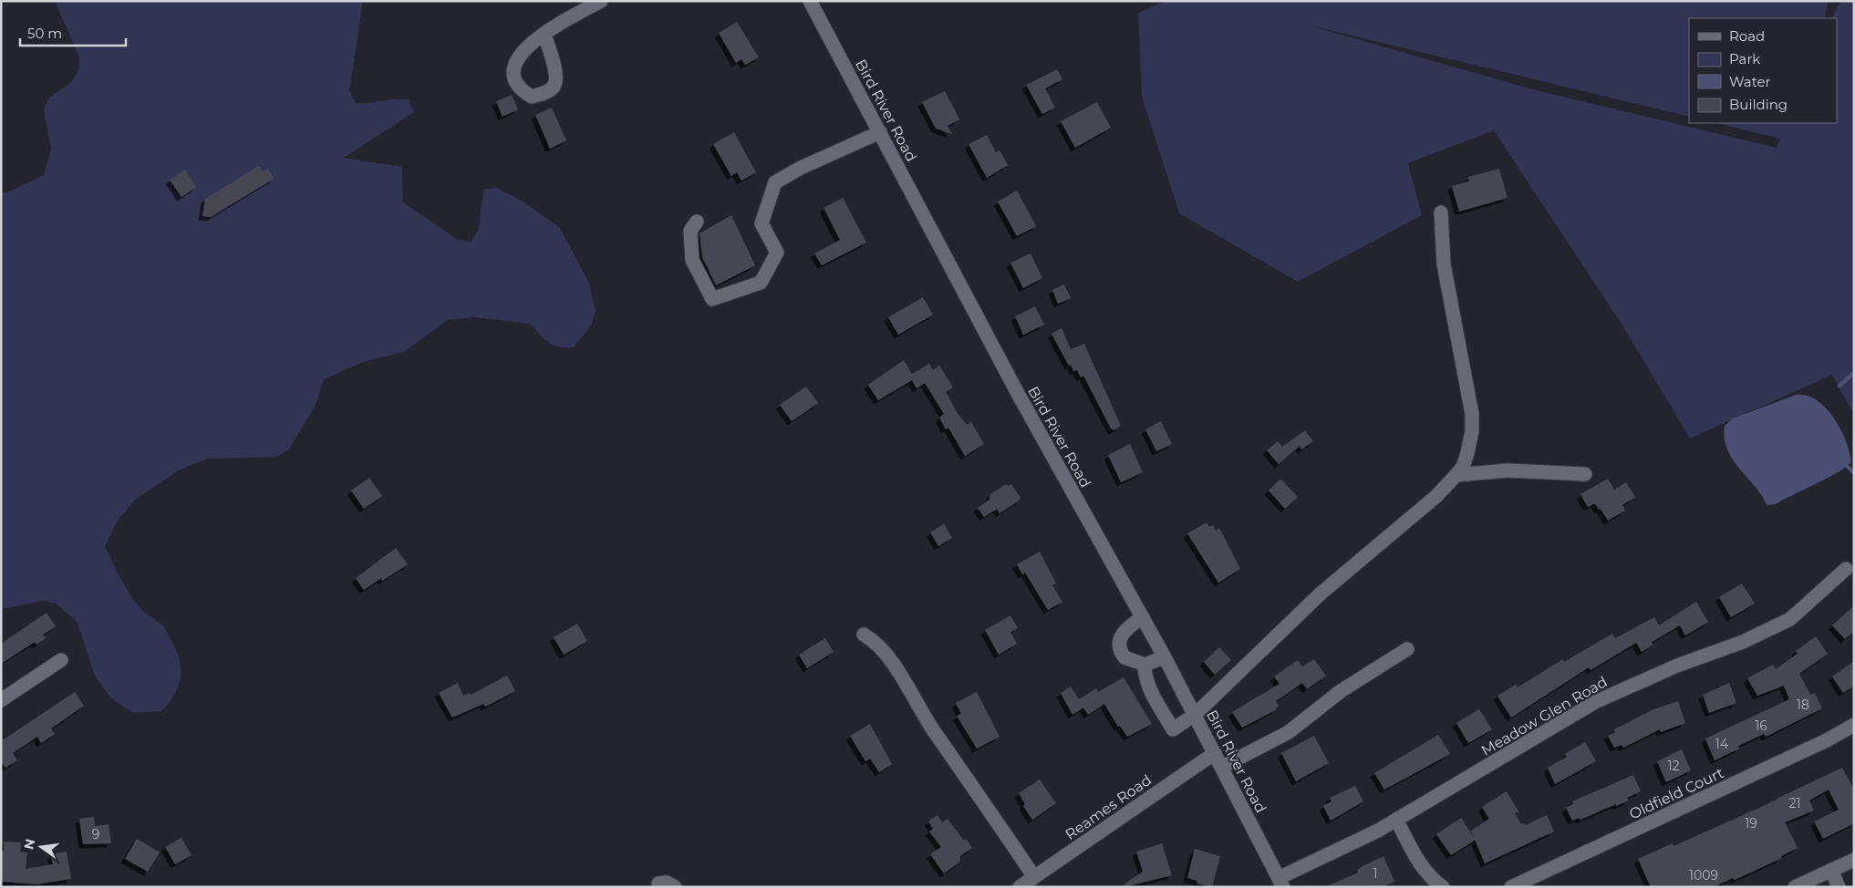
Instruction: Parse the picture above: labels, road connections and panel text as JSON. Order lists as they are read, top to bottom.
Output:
{
  "streets": {
    "street": [
      "Bird River Road",
      "Meadow Glen Road",
      "Oldfield Court",
      "Reames Road"
    ]
  },
  "crossings": [
    ["Bird River Road", "Meadow Glen Road"],
    ["Bird River Road", "Reames Road"]
  ],
  "house_numbers": [
    "18",
    "16",
    "14",
    "12",
    "21",
    "19",
    "9",
    "1",
    "1009"
  ],
  "legend": [
    "Road",
    "Park",
    "Water",
    "Building"
  ],
  "scale_bar": "50 m",
  "north": "left"
}
